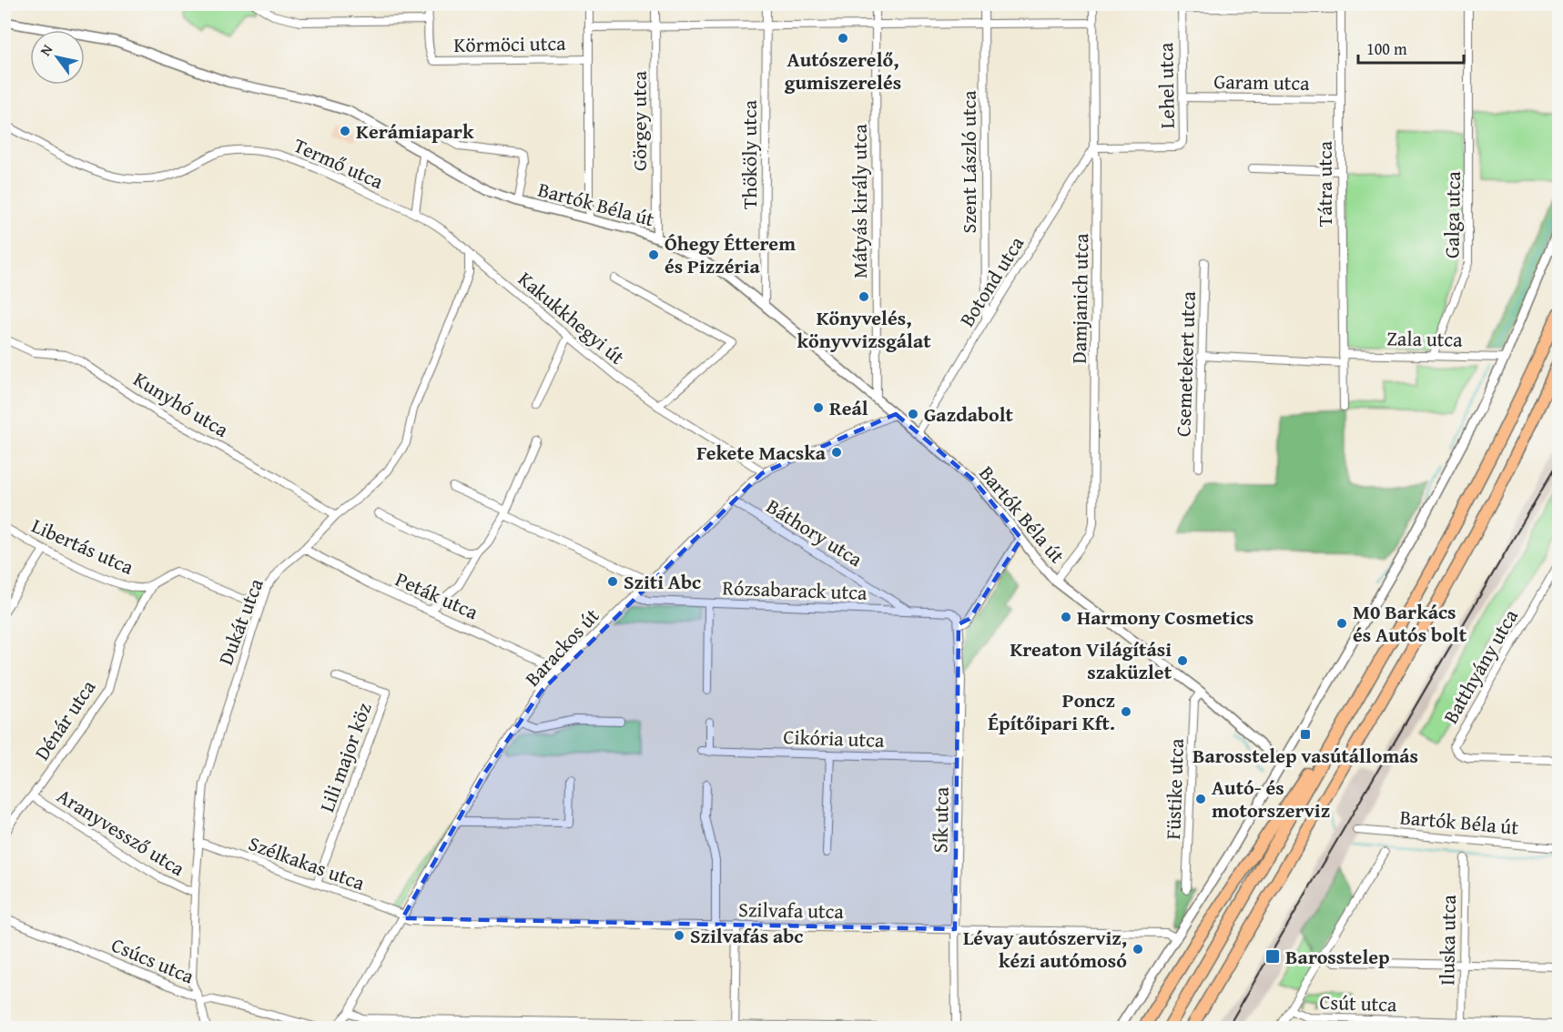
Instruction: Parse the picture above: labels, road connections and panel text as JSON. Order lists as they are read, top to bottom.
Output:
{
  "streets": {
    "street": [
      "Körmöci utca",
      "Garam utca",
      "Lehel utca",
      "Görgey utca",
      "Thököly utca",
      "Szent László utca",
      "Termő utca",
      "Tátra utca",
      "Mátyás király utca",
      "Bartók Béla út",
      "Galga utca",
      "Botond utca",
      "Damjanich utca",
      "Kakukkhegyi út",
      "Zala utca",
      "Csemetekert utca",
      "Kunyhó utca",
      "Báthory utca",
      "Libertás utca",
      "Rózsabarack utca",
      "Peták utca",
      "Dukát utca",
      "Barackos út",
      "Batthyány utca",
      "Dénár utca",
      "Cikória utca",
      "Lili major köz",
      "Füstike utca",
      "Sík utca",
      "Aranyvessző utca",
      "Szélkakas utca",
      "Szilvafa utca",
      "Iluska utca",
      "Csúcs utca",
      "Csút utca"
    ]
  },
  "crossings": [
    ["Garam utca", "Lehel utca"],
    ["Garam utca", "Tátra utca"],
    ["Lehel utca", "Botond utca"],
    ["Lehel utca", "Damjanich utca"],
    ["Görgey utca", "Bartók Béla út"],
    ["Thököly utca", "Bartók Béla út"],
    ["Szent László utca", "Botond utca"],
    ["Termő utca", "Kakukkhegyi út"],
    ["Tátra utca", "Zala utca"],
    ["Mátyás király utca", "Bartók Béla út"],
    ["Bartók Béla út", "Botond utca"],
    ["Bartók Béla út", "Damjanich utca"],
    ["Bartók Béla út", "Barackos út"],
    ["Bartók Béla út", "Füstike utca"],
    ["Galga utca", "Zala utca"],
    ["Botond utca", "Damjanich utca"],
    ["Kakukkhegyi út", "Dukát utca"],
    ["Kakukkhegyi út", "Barackos út"],
    ["Kunyhó utca", "Dukát utca"],
    ["Báthory utca", "Rózsabarack utca"],
    ["Báthory utca", "Barackos út"],
    ["Libertás utca", "Dukát utca"],
    ["Libertás utca", "Dénár utca"],
    ["Rózsabarack utca", "Barackos út"],
    ["Rózsabarack utca", "Sík utca"],
    ["Peták utca", "Dukát utca"],
    ["Peták utca", "Barackos út"],
    ["Dukát utca", "Aranyvessző utca"],
    ["Dukát utca", "Szélkakas utca"],
    ["Dukát utca", "Csúcs utca"],
    ["Barackos út", "Szélkakas utca"],
    ["Barackos út", "Szilvafa utca"],
    ["Dénár utca", "Aranyvessző utca"],
    ["Cikória utca", "Sík utca"],
    ["Lili major köz", "Szélkakas utca"],
    ["Sík utca", "Szilvafa utca"],
    ["Szélkakas utca", "Szilvafa utca"],
    ["Iluska utca", "Csút utca"]
  ],
  "places": {
    "other": [
      "Autószerelő, gumiszerelés",
      "Kerámiapark",
      "Óhegy Étterem és Pizzéria",
      "Könyvelés, könyvvizsgálat",
      "Reál",
      "Gazdabolt",
      "Fekete Macska",
      "Sziti Abc",
      "Harmony Cosmetics",
      "M0 Barkács és Autós bolt",
      "Kreaton Világítási szaküzlet",
      "Poncz Építőipari Kft.",
      "Autó- és motorszerviz",
      "Szilvafás abc",
      "Lévay autószerviz, kézi autómosó"
    ],
    "transit": ["Barosstelep vasútállomás", "Barosstelep"]
  },
  "scale_bar": "100 m",
  "north": "top left"
}
